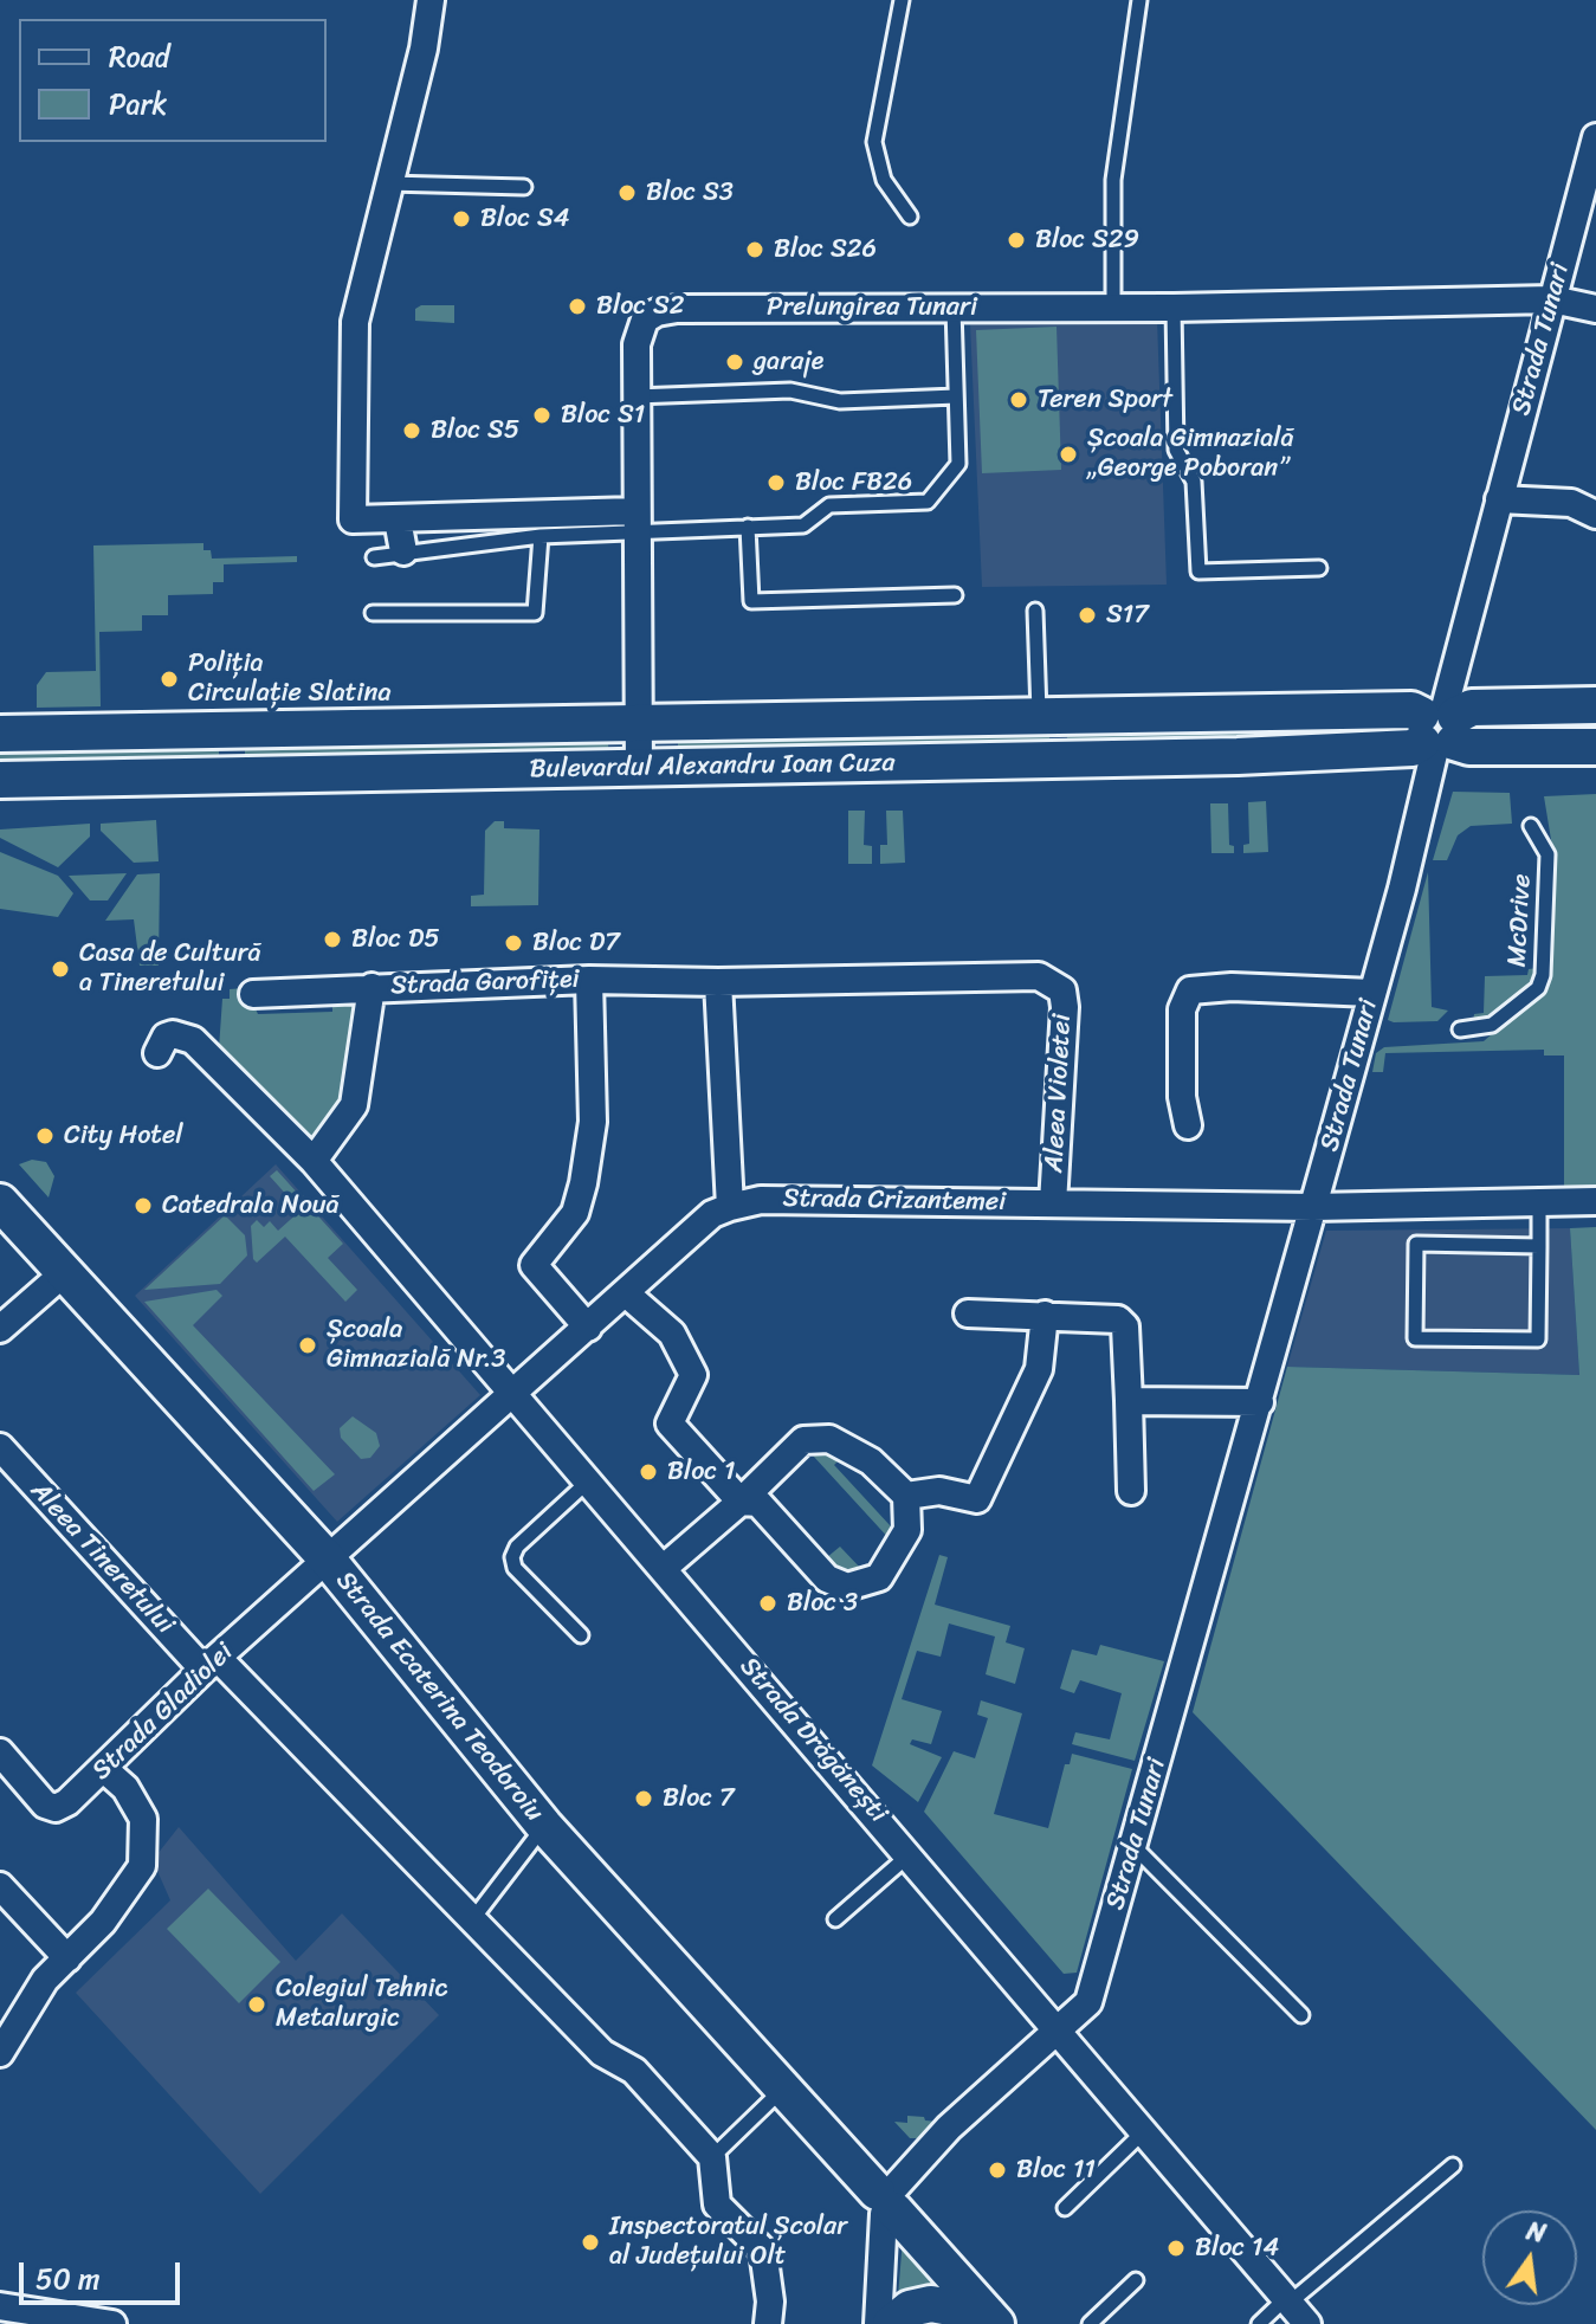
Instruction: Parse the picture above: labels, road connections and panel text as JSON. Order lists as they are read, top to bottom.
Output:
{
  "streets": {
    "main road": ["Bulevardul Alexandru Ioan Cuza", "Strada Ecaterina Teodoroiu"],
    "street": [
      "Prelungirea Tunari",
      "Strada Tunari",
      "Strada Garofiței",
      "Aleea Violetei",
      "Strada Crizantemei",
      "Aleea Tineretului",
      "Strada Gladiolei",
      "Strada Drăgănești"
    ],
    "lane": ["McDrive"]
  },
  "crossings": [
    ["Prelungirea Tunari", "Strada Tunari"],
    ["Prelungirea Tunari", "Bulevardul Alexandru Ioan Cuza"],
    ["Strada Tunari", "Bulevardul Alexandru Ioan Cuza"],
    ["Strada Tunari", "Strada Crizantemei"],
    ["Strada Tunari", "Strada Ecaterina Teodoroiu"],
    ["Strada Tunari", "Strada Drăgănești"],
    ["Strada Garofiței", "Aleea Violetei"],
    ["Aleea Violetei", "Strada Crizantemei"],
    ["Strada Crizantemei", "Strada Ecaterina Teodoroiu"],
    ["Strada Crizantemei", "Strada Gladiolei"],
    ["Strada Crizantemei", "Strada Drăgănești"],
    ["Aleea Tineretului", "Strada Gladiolei"],
    ["Strada Ecaterina Teodoroiu", "Strada Gladiolei"]
  ],
  "places": [
    "Bloc S3",
    "Bloc S4",
    "Bloc S29",
    "Bloc S26",
    "Bloc S2",
    "garaje",
    "Teren Sport",
    "Bloc S1",
    "Bloc S5",
    "Școala Gimnazială „George Poboran”",
    "Bloc FB26",
    "S17",
    "Poliția Circulație Slatina",
    "Bloc D5",
    "Bloc D7",
    "Casa de Cultură a Tineretului",
    "City Hotel",
    "Catedrala Nouă",
    "Școala Gimnazială Nr.3",
    "Bloc 1",
    "Bloc 3",
    "Bloc 7",
    "Colegiul Tehnic Metalurgic",
    "Bloc 11",
    "Inspectoratul Școlar al Județului Olt",
    "Bloc 14"
  ],
  "legend": ["Road", "Park"],
  "scale_bar": "50 m",
  "north": "top"
}
